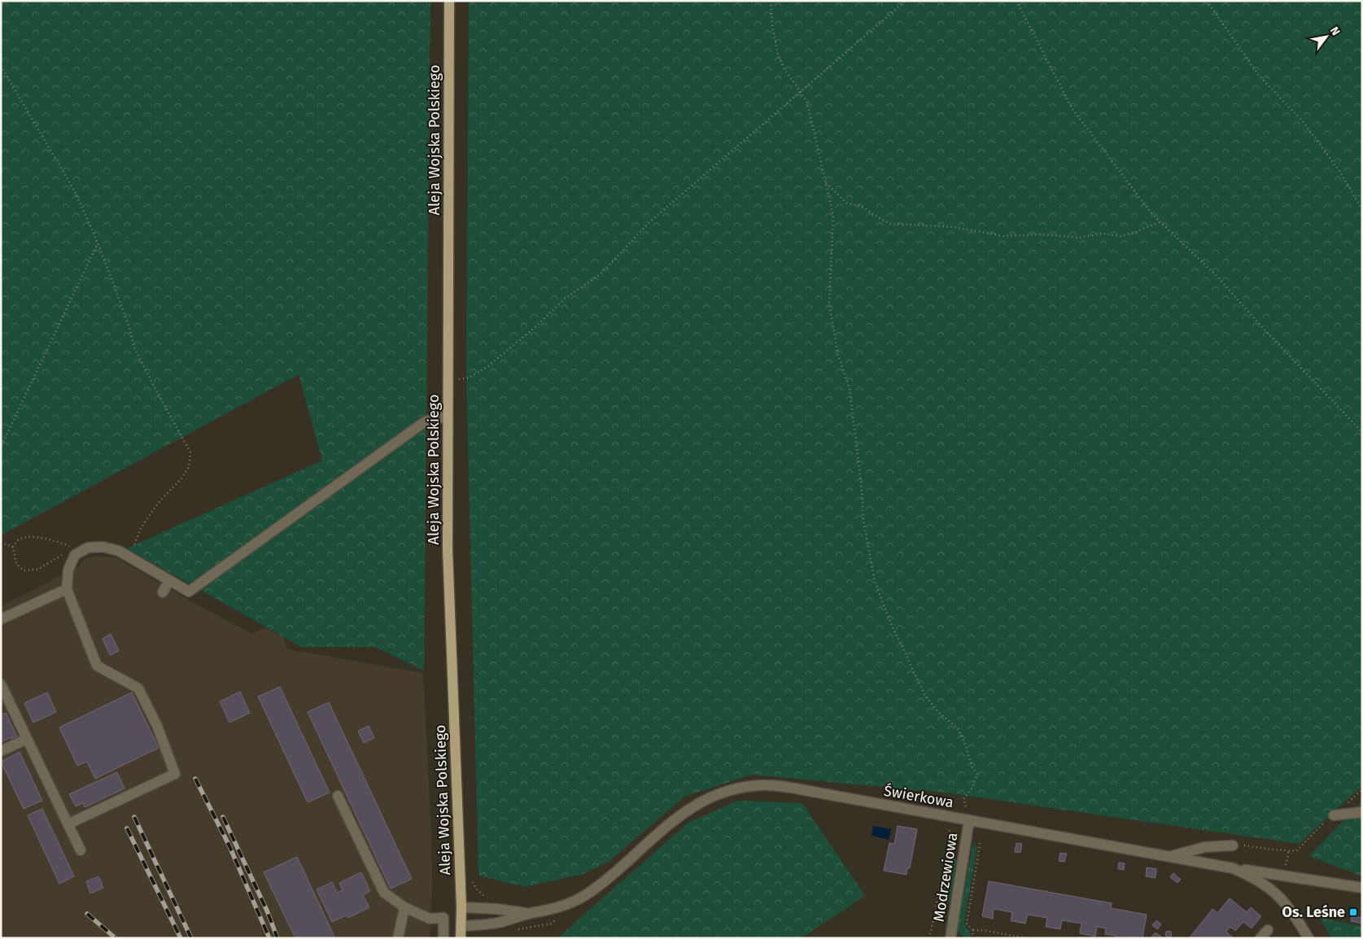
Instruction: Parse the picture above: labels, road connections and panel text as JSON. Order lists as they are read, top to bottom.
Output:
{
  "streets": {
    "main road": ["Aleja Wojska Polskiego"],
    "street": ["Świerkowa", "Modrzewiowa"]
  },
  "crossings": [
    ["Świerkowa", "Modrzewiowa"]
  ],
  "places": {
    "transit": ["Os. Leśne"]
  },
  "north": "top right"
}
